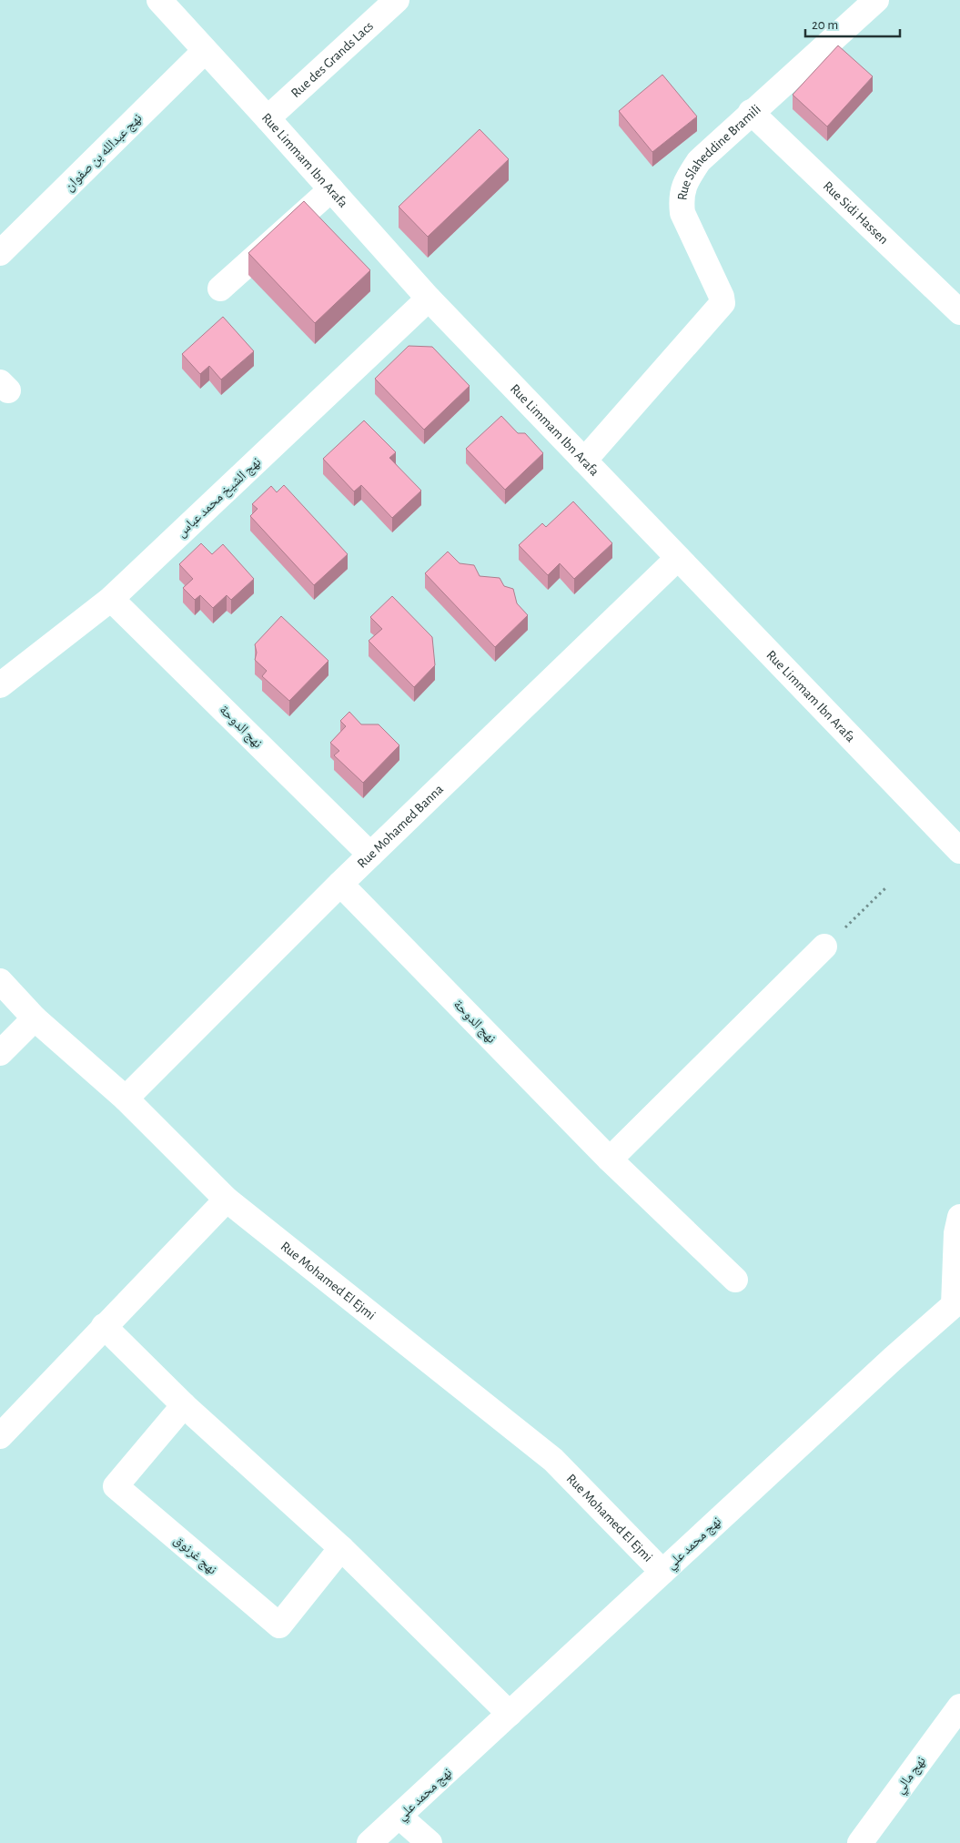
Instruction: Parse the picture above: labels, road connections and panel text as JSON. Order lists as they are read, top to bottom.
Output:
{
  "streets": {
    "street": [
      "Rue des Grands Lacs",
      "نهج عبدالله بن صفوان",
      "Rue Slaheddine Bramili",
      "Rue Limmam Ibn Arafa",
      "Rue Sidi Hassen",
      "نهج الشيخ محمد عباس",
      "نهج الدوحة",
      "Rue Mohamed Banna",
      "Rue Mohamed El Ejmi",
      "نهج محمد علي",
      "نهج غرنوق",
      "نهج مالي"
    ]
  },
  "crossings": [
    ["Rue des Grands Lacs", "Rue Limmam Ibn Arafa"],
    ["نهج عبدالله بن صفوان", "Rue Limmam Ibn Arafa"],
    ["Rue Slaheddine Bramili", "Rue Limmam Ibn Arafa"],
    ["Rue Slaheddine Bramili", "Rue Sidi Hassen"],
    ["Rue Limmam Ibn Arafa", "نهج الشيخ محمد عباس"],
    ["Rue Limmam Ibn Arafa", "Rue Mohamed Banna"],
    ["نهج الشيخ محمد عباس", "نهج الدوحة"],
    ["نهج الدوحة", "Rue Mohamed Banna"],
    ["Rue Mohamed Banna", "Rue Mohamed El Ejmi"],
    ["Rue Mohamed El Ejmi", "نهج محمد علي"]
  ],
  "scale_bar": "20 m"
}
